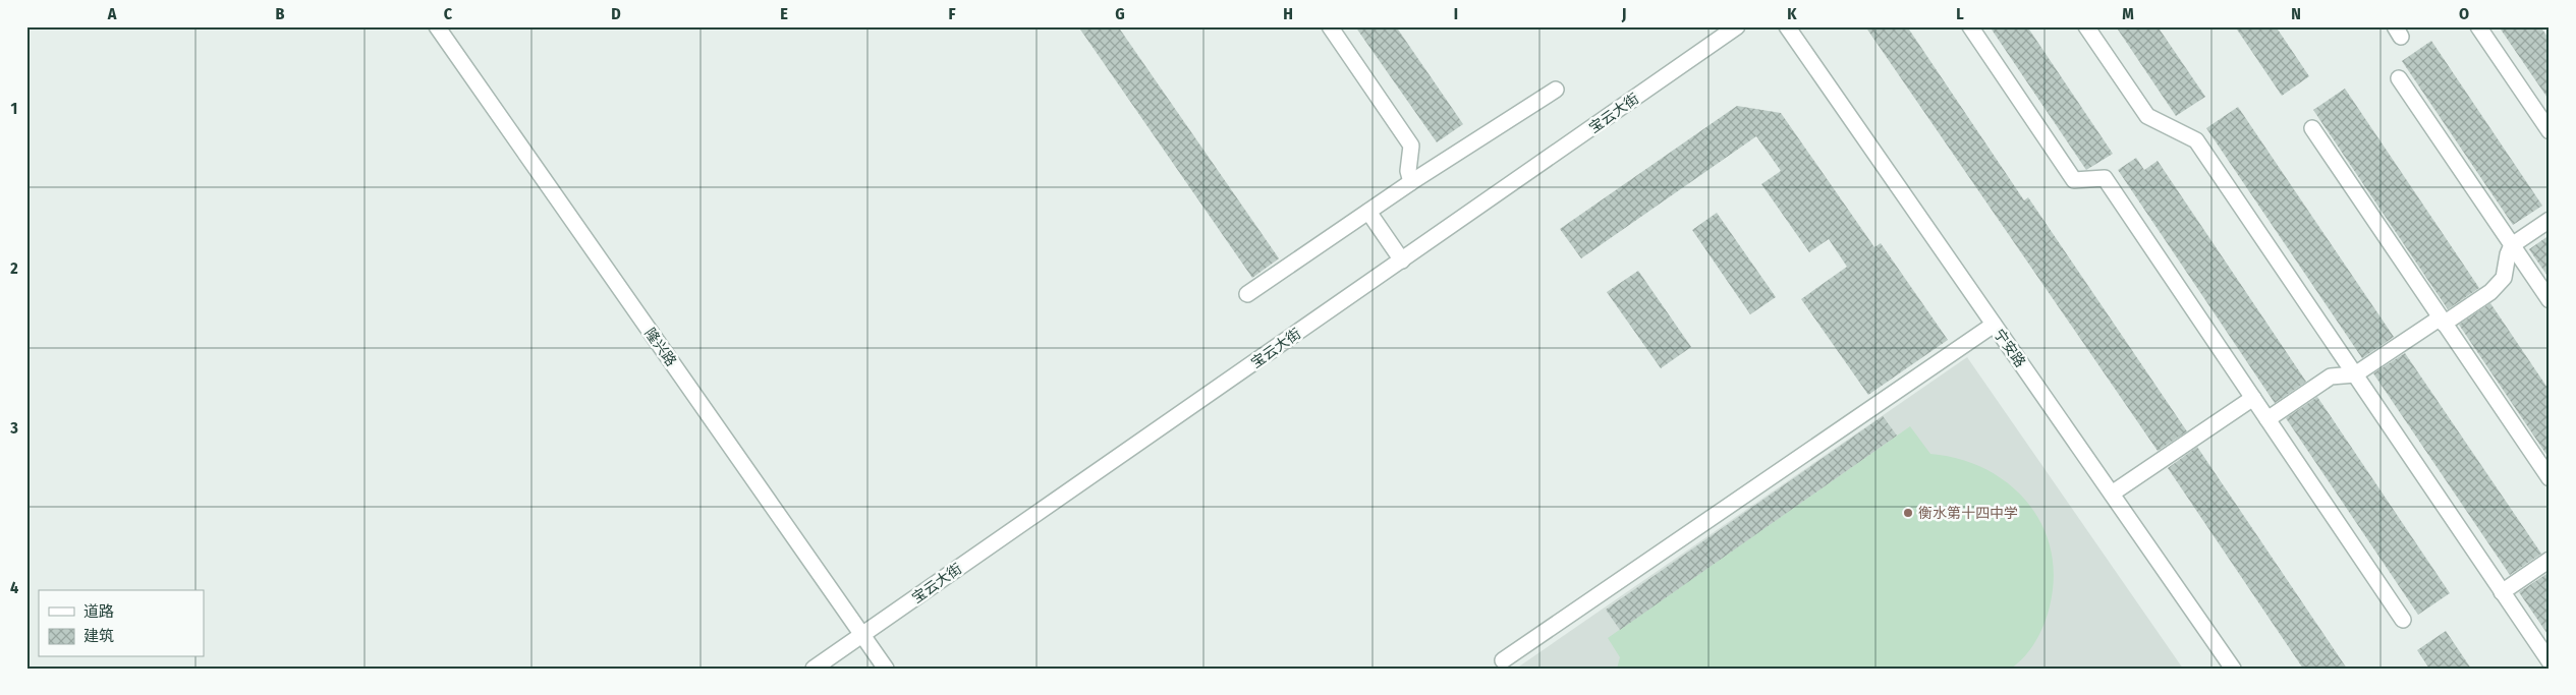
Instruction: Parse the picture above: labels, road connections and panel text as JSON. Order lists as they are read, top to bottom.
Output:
{
  "streets": {
    "street": ["宝云大街", "隆兴路", "宁安路"]
  },
  "crossings": [
    ["宝云大街", "隆兴路"]
  ],
  "places": ["衡水第十四中学"],
  "legend": ["道路", "建筑"],
  "grid": {
    "columns": [
      "A",
      "B",
      "C",
      "D",
      "E",
      "F",
      "G",
      "H",
      "I",
      "J",
      "K",
      "L",
      "M",
      "N",
      "O"
    ],
    "rows": [
      "1",
      "2",
      "3",
      "4"
    ]
  }
}
